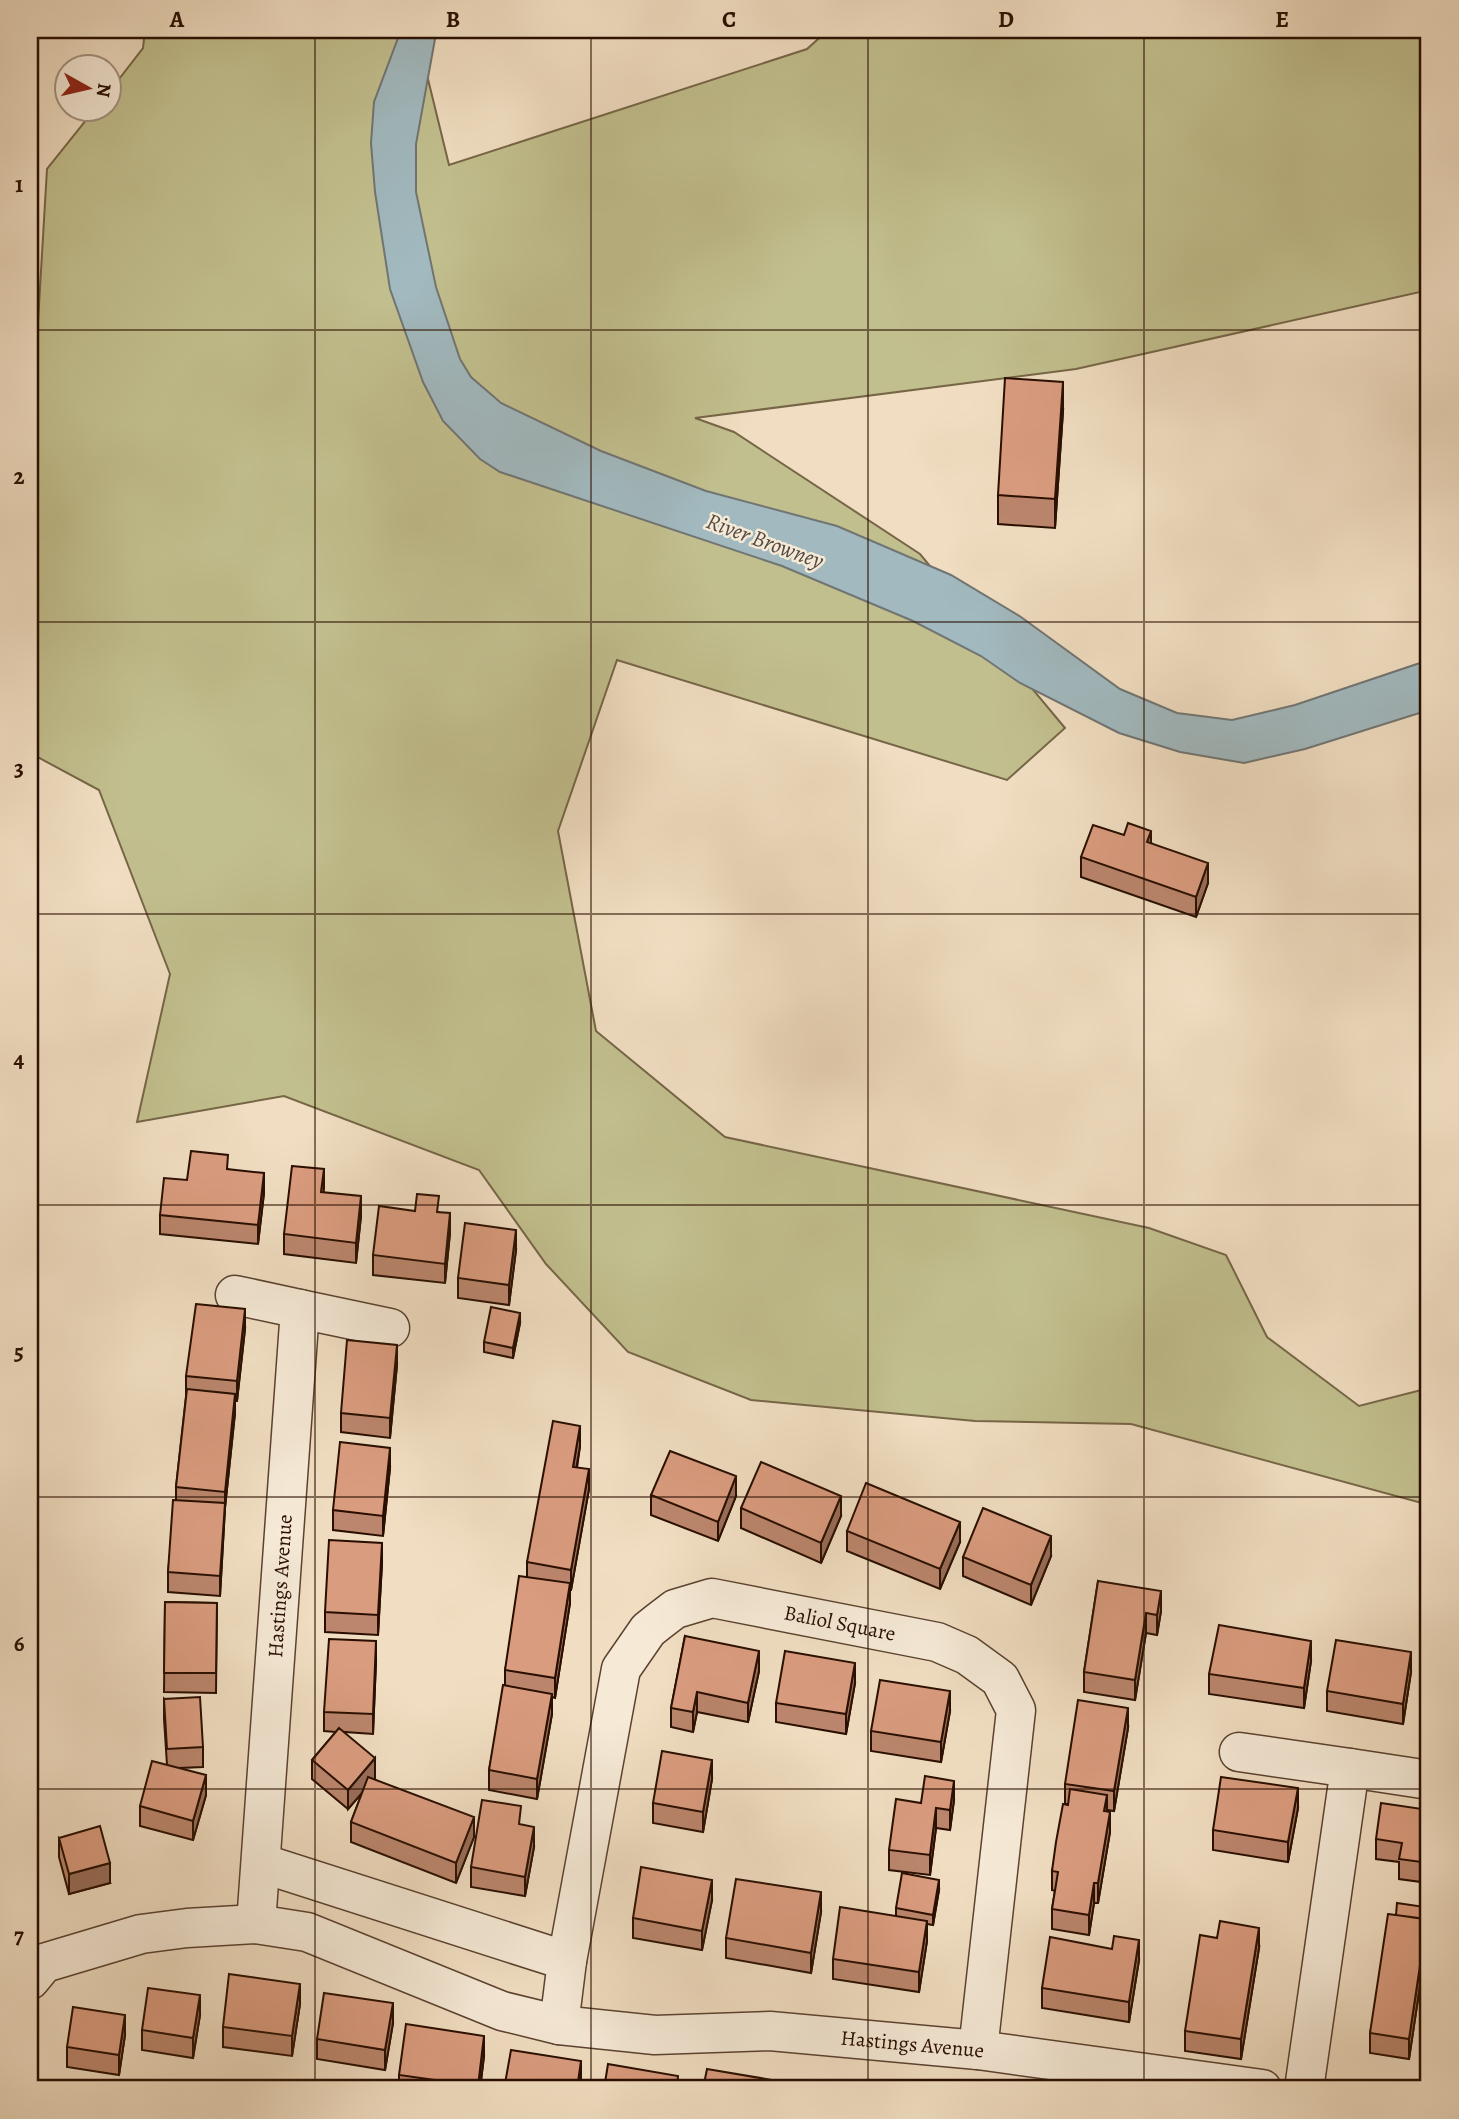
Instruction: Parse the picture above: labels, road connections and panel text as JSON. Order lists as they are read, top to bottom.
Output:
{
  "streets": {
    "street": ["Hastings Avenue", "Baliol Square"]
  },
  "crossings": [
    ["Hastings Avenue", "Baliol Square"]
  ],
  "water": ["River Browney"],
  "north": "right",
  "grid": {
    "columns": [
      "A",
      "B",
      "C",
      "D",
      "E"
    ],
    "rows": [
      "1",
      "2",
      "3",
      "4",
      "5",
      "6",
      "7"
    ]
  }
}
